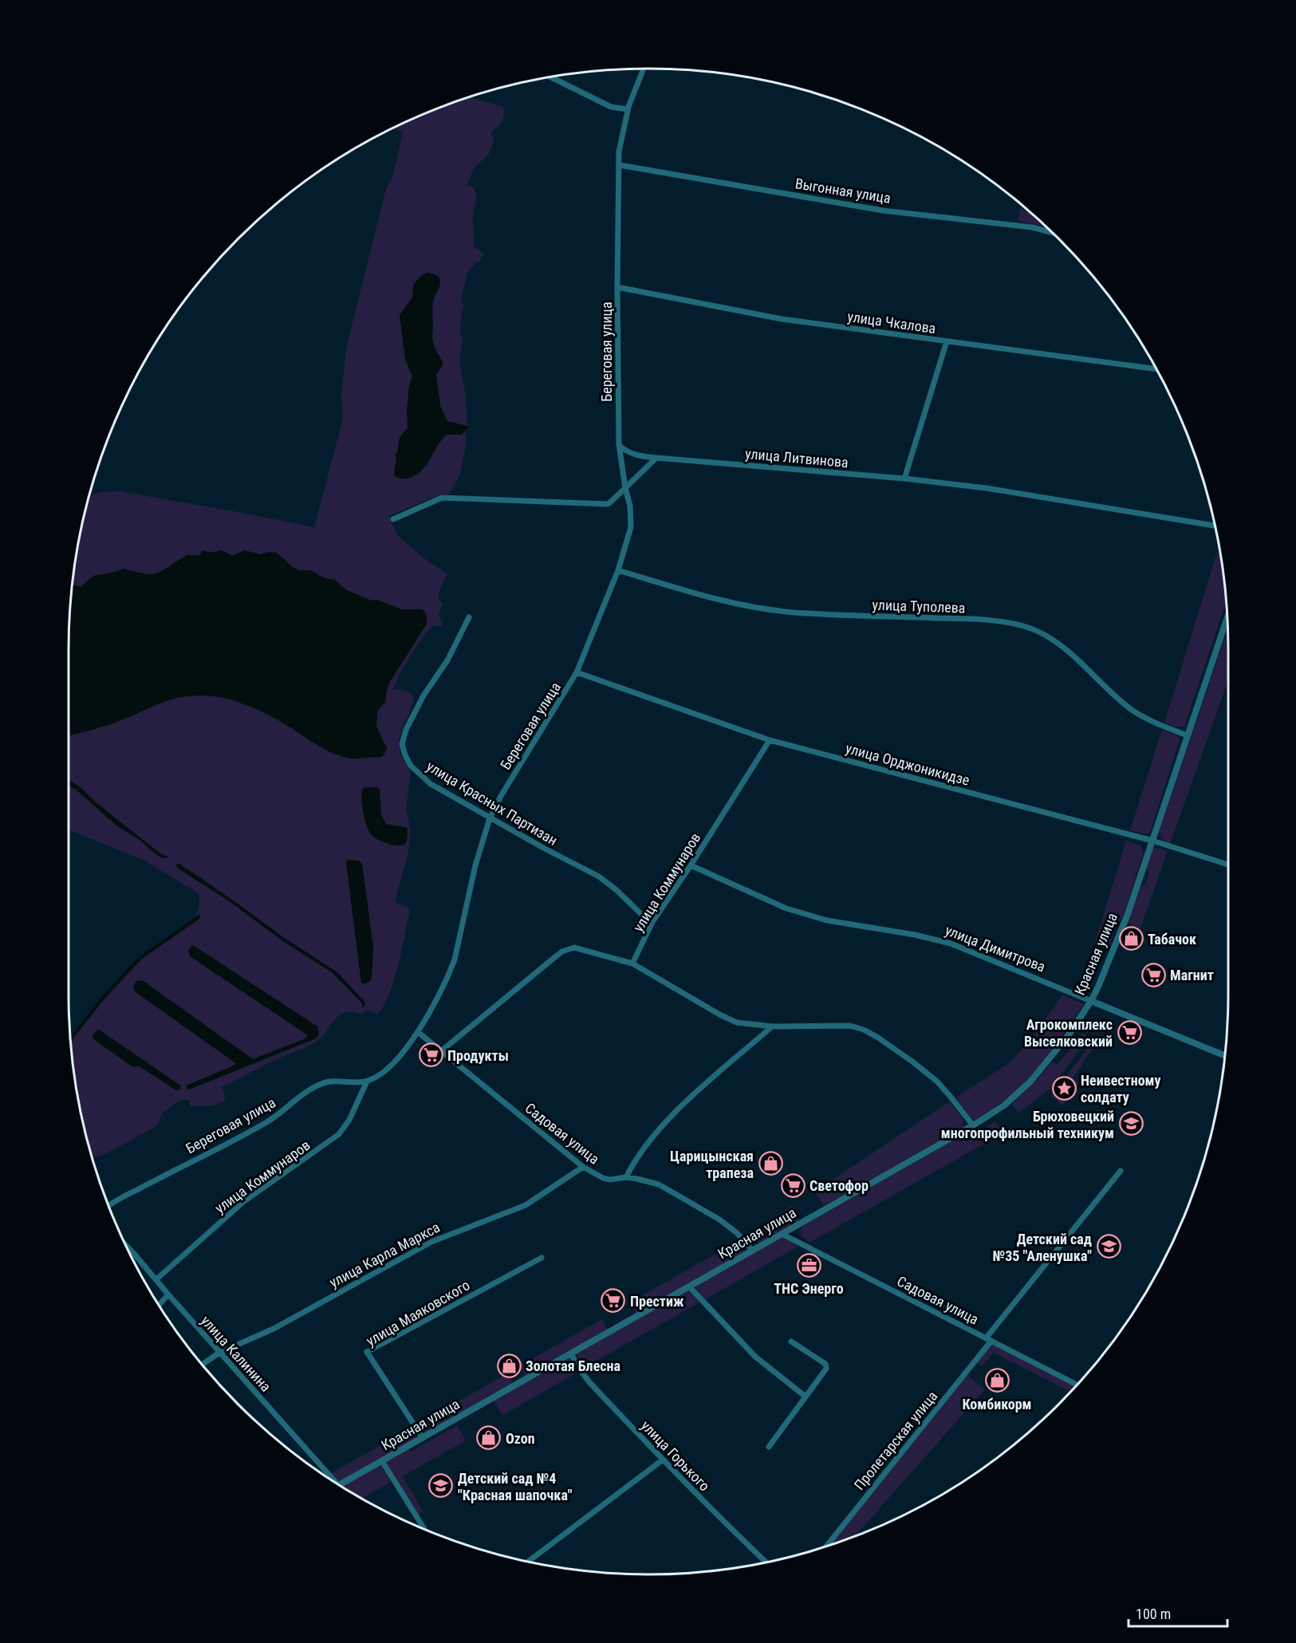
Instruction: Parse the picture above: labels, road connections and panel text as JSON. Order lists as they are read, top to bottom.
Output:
{
  "streets": {
    "street": [
      "Выгонная улица",
      "улица Чкалова",
      "Береговая улица",
      "улица Литвинова",
      "улица Туполева",
      "улица Орджоникидзе",
      "улица Красных Партизан",
      "улица Коммунаров",
      "улица Димитрова",
      "Красная улица",
      "Садовая улица",
      "улица Карла Маркса",
      "улица Маяковского",
      "улица Калинина",
      "Пролетарская улица",
      "улица Горького"
    ]
  },
  "crossings": [
    ["Выгонная улица", "Береговая улица"],
    ["улица Чкалова", "Береговая улица"],
    ["Береговая улица", "улица Литвинова"],
    ["Береговая улица", "улица Туполева"],
    ["Береговая улица", "улица Орджоникидзе"],
    ["Береговая улица", "улица Красных Партизан"],
    ["Береговая улица", "улица Коммунаров"],
    ["Береговая улица", "Садовая улица"],
    ["улица Туполева", "Красная улица"],
    ["улица Орджоникидзе", "улица Коммунаров"],
    ["улица Орджоникидзе", "Красная улица"],
    ["улица Красных Партизан", "улица Коммунаров"],
    ["улица Коммунаров", "улица Димитрова"],
    ["улица Коммунаров", "улица Калинина"],
    ["улица Димитрова", "Красная улица"],
    ["Красная улица", "Садовая улица"],
    ["Красная улица", "улица Маяковского"],
    ["Красная улица", "улица Горького"],
    ["Садовая улица", "улица Карла Маркса"],
    ["Садовая улица", "Пролетарская улица"],
    ["улица Карла Маркса", "улица Калинина"]
  ],
  "places": {
    "shop": [
      "Табачок",
      "Царицынская трапеза",
      "Золотая Блесна",
      "Комбикорм",
      "Ozon"
    ],
    "supermarket": [
      "Магнит",
      "Агрокомплекс Выселковский",
      "Продукты",
      "Светофор",
      "Престиж"
    ],
    "place": ["Неивестному солдату"],
    "school or university": ["Брюховецкий многопрофильный техникум", "Детский сад №35 \"Аленушка\"", "Детский сад №4 \"Красная шапочка\""],
    "office": ["ТНС Энерго"]
  },
  "scale_bar": "100 m"
}
